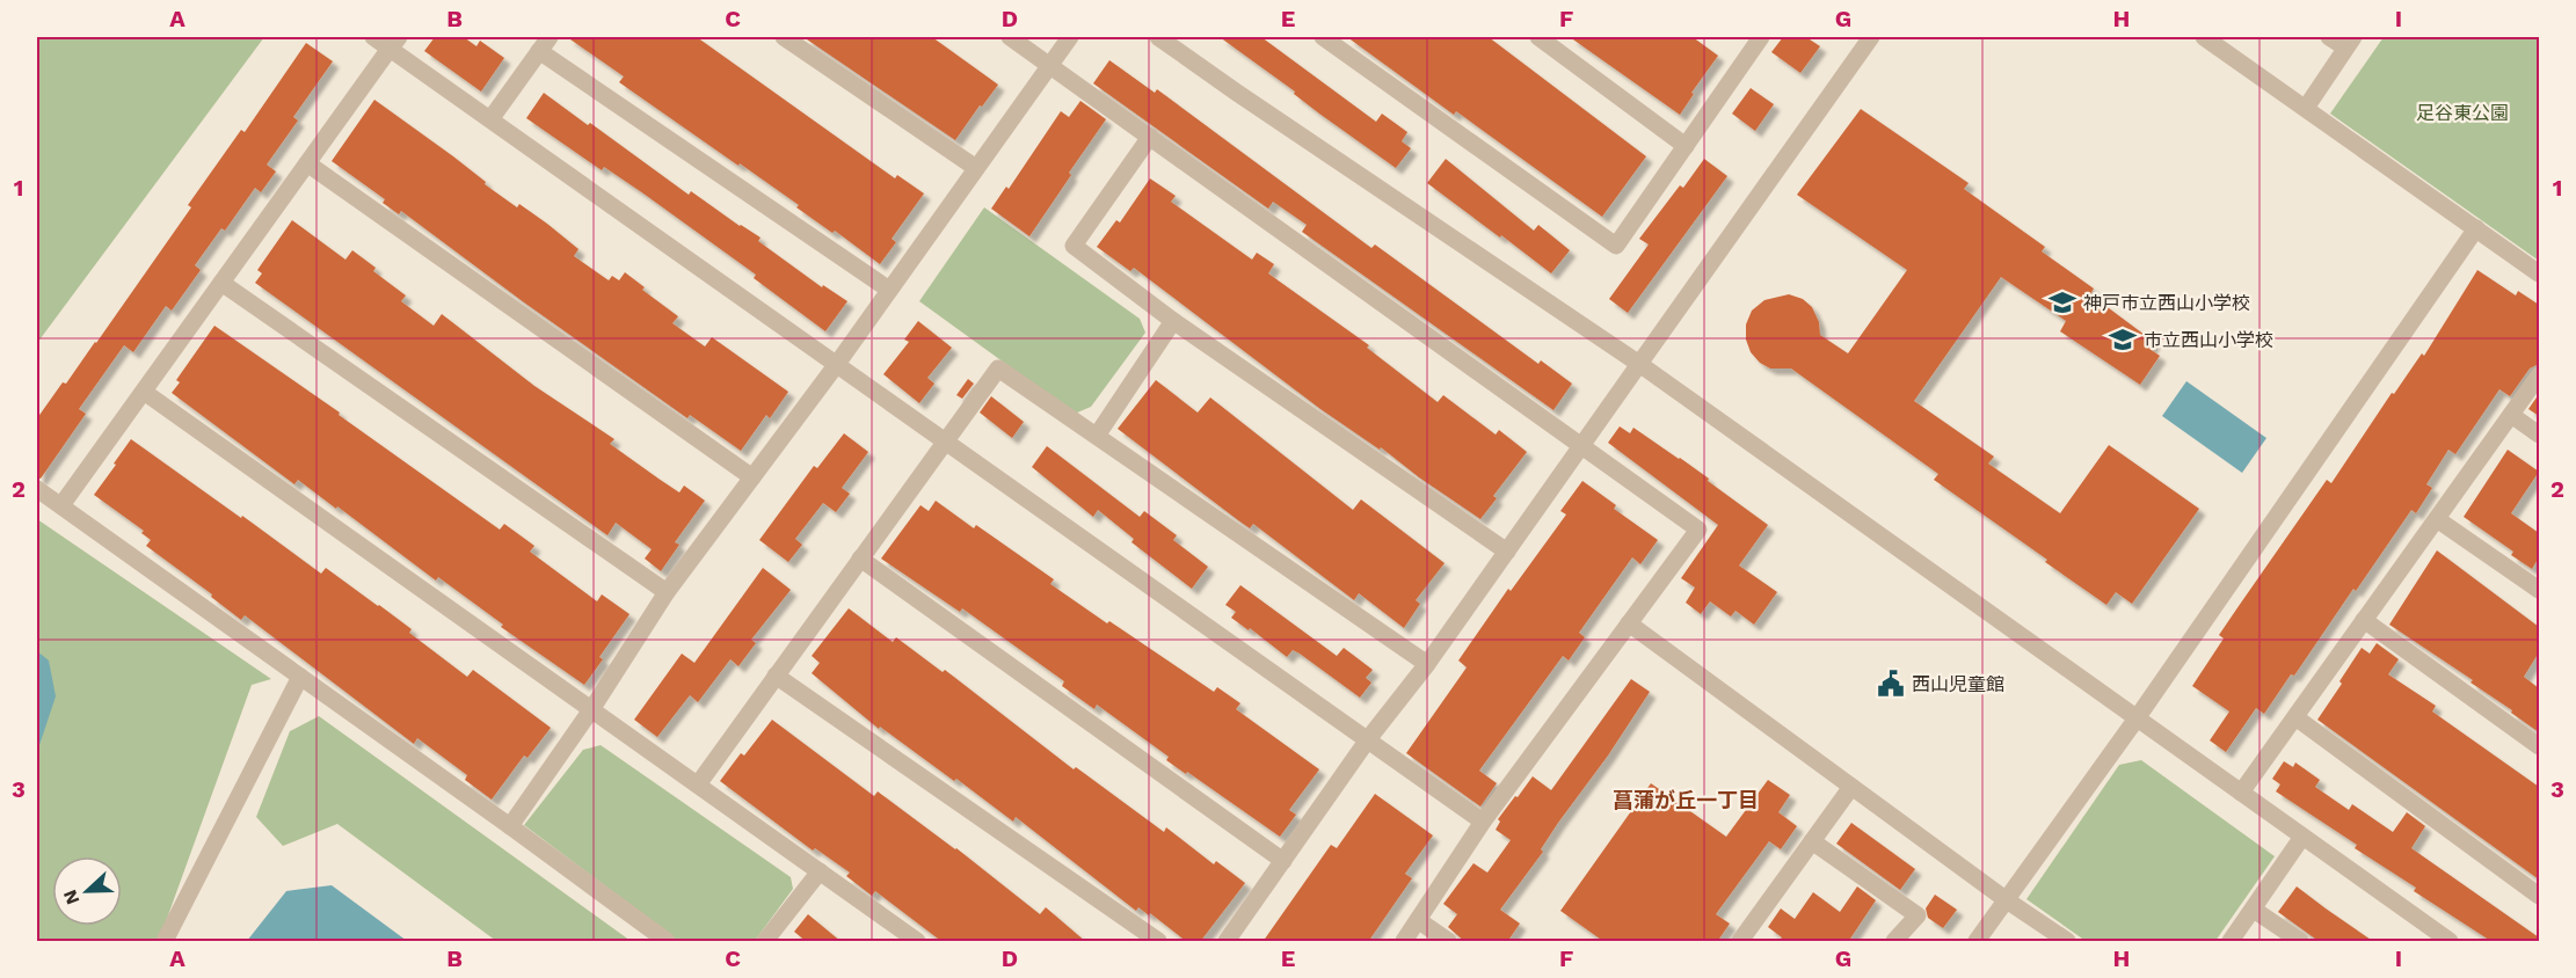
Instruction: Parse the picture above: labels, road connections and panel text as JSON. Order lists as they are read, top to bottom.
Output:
{
  "districts": ["菖蒲が丘一丁目"],
  "parks": ["足谷東公園"],
  "places": {
    "school or university": ["神戸市立西山小学校", "市立西山小学校"],
    "public building": ["西山児童館"]
  },
  "north": "left",
  "grid": {
    "columns": [
      "A",
      "B",
      "C",
      "D",
      "E",
      "F",
      "G",
      "H",
      "I"
    ],
    "rows": ["1", "2", "3"]
  }
}
